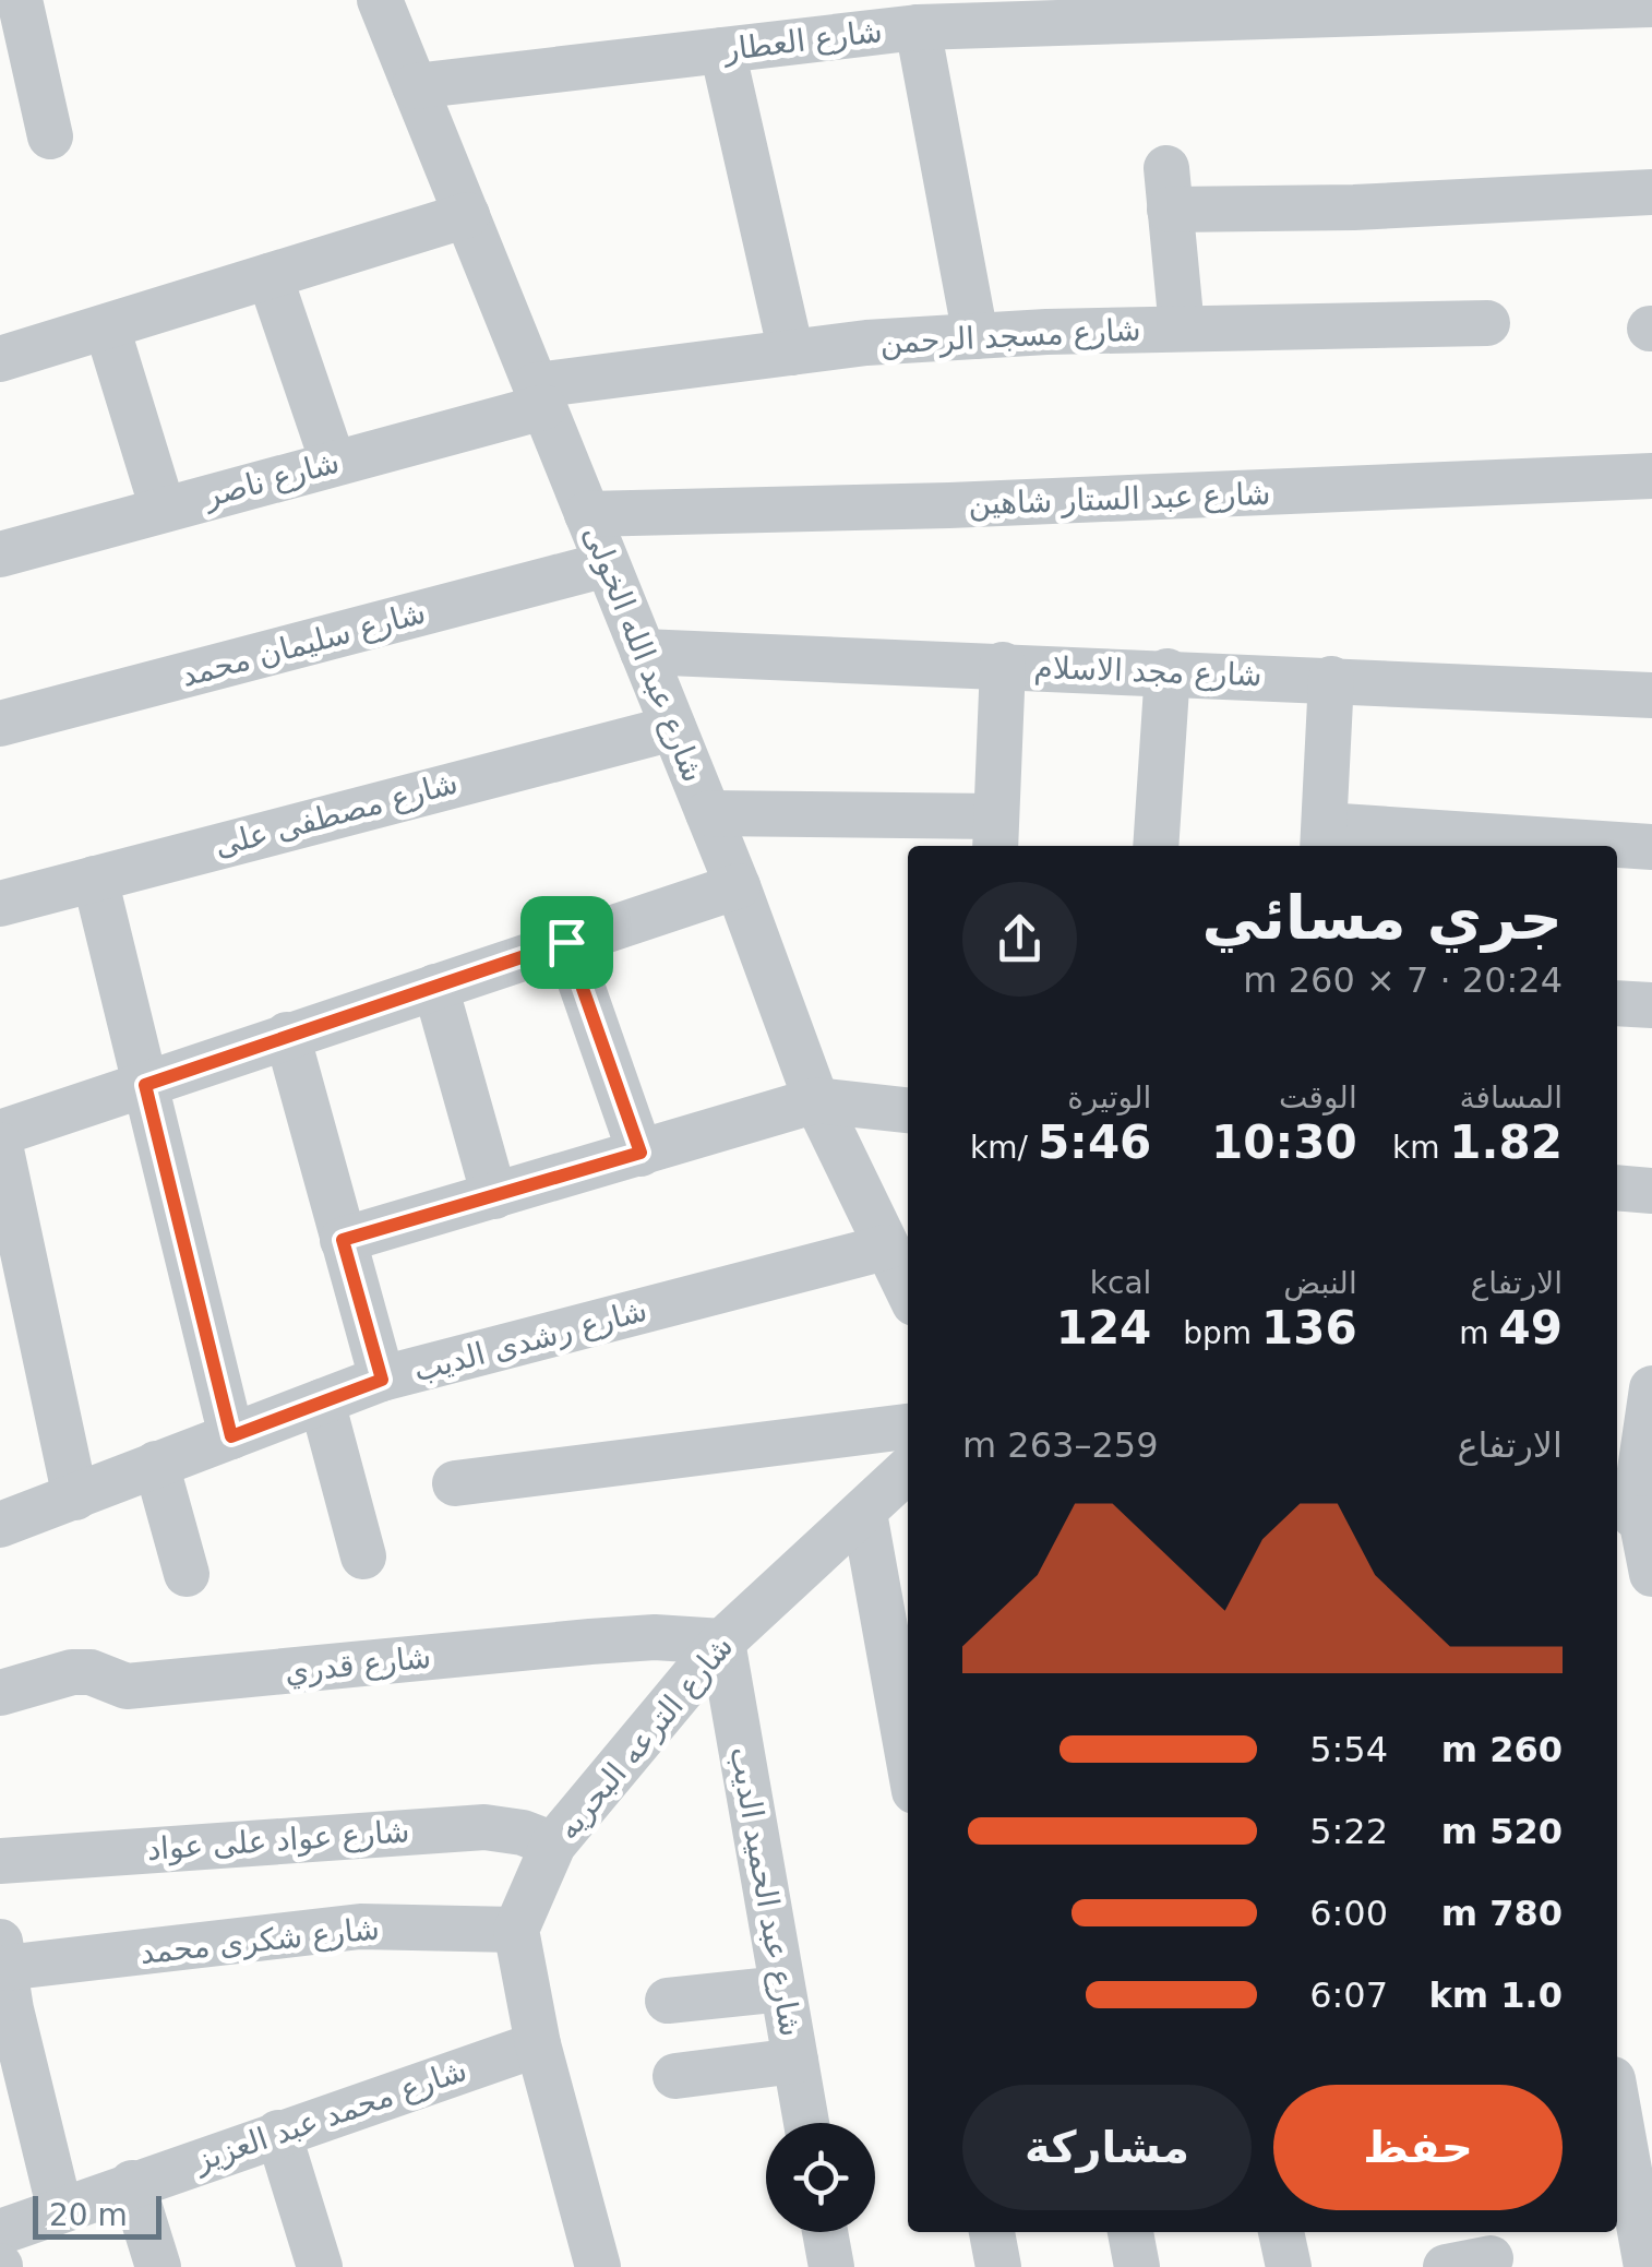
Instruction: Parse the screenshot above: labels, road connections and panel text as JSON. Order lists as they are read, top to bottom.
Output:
{
  "streets": {
    "street": [
      "شارع العطار",
      "شارع مسجد الرحمن",
      "شارع ناصر",
      "شارع عبد الستار شاهين",
      "شارع سليمان محمد",
      "شارع عبد الله الخولى",
      "شارع مجد الاسلام",
      "شارع مصطفى على",
      "شارع رشدى الديب",
      "شارع قدري",
      "شارع الترعه البحريه",
      "شارع عواد على عواد",
      "شارع عبد الحميد الديب",
      "شارع شكرى محمد",
      "شارع محمد عبد العزيز"
    ]
  },
  "crossings": [
    ["شارع العطار", "شارع عبد الله الخولى"],
    ["شارع مسجد الرحمن", "شارع ناصر"],
    ["شارع مسجد الرحمن", "شارع عبد الله الخولى"],
    ["شارع ناصر", "شارع عبد الله الخولى"],
    ["شارع عبد الستار شاهين", "شارع عبد الله الخولى"],
    ["شارع سليمان محمد", "شارع عبد الله الخولى"],
    ["شارع عبد الله الخولى", "شارع مجد الاسلام"],
    ["شارع عبد الله الخولى", "شارع مصطفى على"],
    ["شارع عبد الله الخولى", "شارع رشدى الديب"],
    ["شارع قدري", "شارع الترعه البحريه"],
    ["شارع قدري", "شارع عبد الحميد الديب"],
    ["شارع الترعه البحريه", "شارع عواد على عواد"],
    ["شارع الترعه البحريه", "شارع عبد الحميد الديب"],
    ["شارع الترعه البحريه", "شارع شكرى محمد"]
  ],
  "scale_bar": "20 m",
  "page": {
    "heading": ["جري مسائي", "20:24 · 7 × 260 m"],
    "stats": [
      ["المسافة", "1.82 km"],
      ["الوقت", "10:30"],
      ["الوتيرة", "5:46 /km"],
      ["الارتفاع", "49 m"],
      ["النبض", "136 bpm"],
      ["kcal", "124"]
    ],
    "chart": ["الارتفاع", "259–263 m"],
    "list": [
      {
        "name": "260 m",
        "note": "5:54"
      },
      {
        "name": "520 m",
        "note": "5:22"
      },
      {
        "name": "780 m",
        "note": "6:00"
      },
      {
        "name": "1.0 km",
        "note": "6:07"
      }
    ],
    "buttons": ["حفظ", "مشاركة"],
    "scale": "20 m"
  }
}
